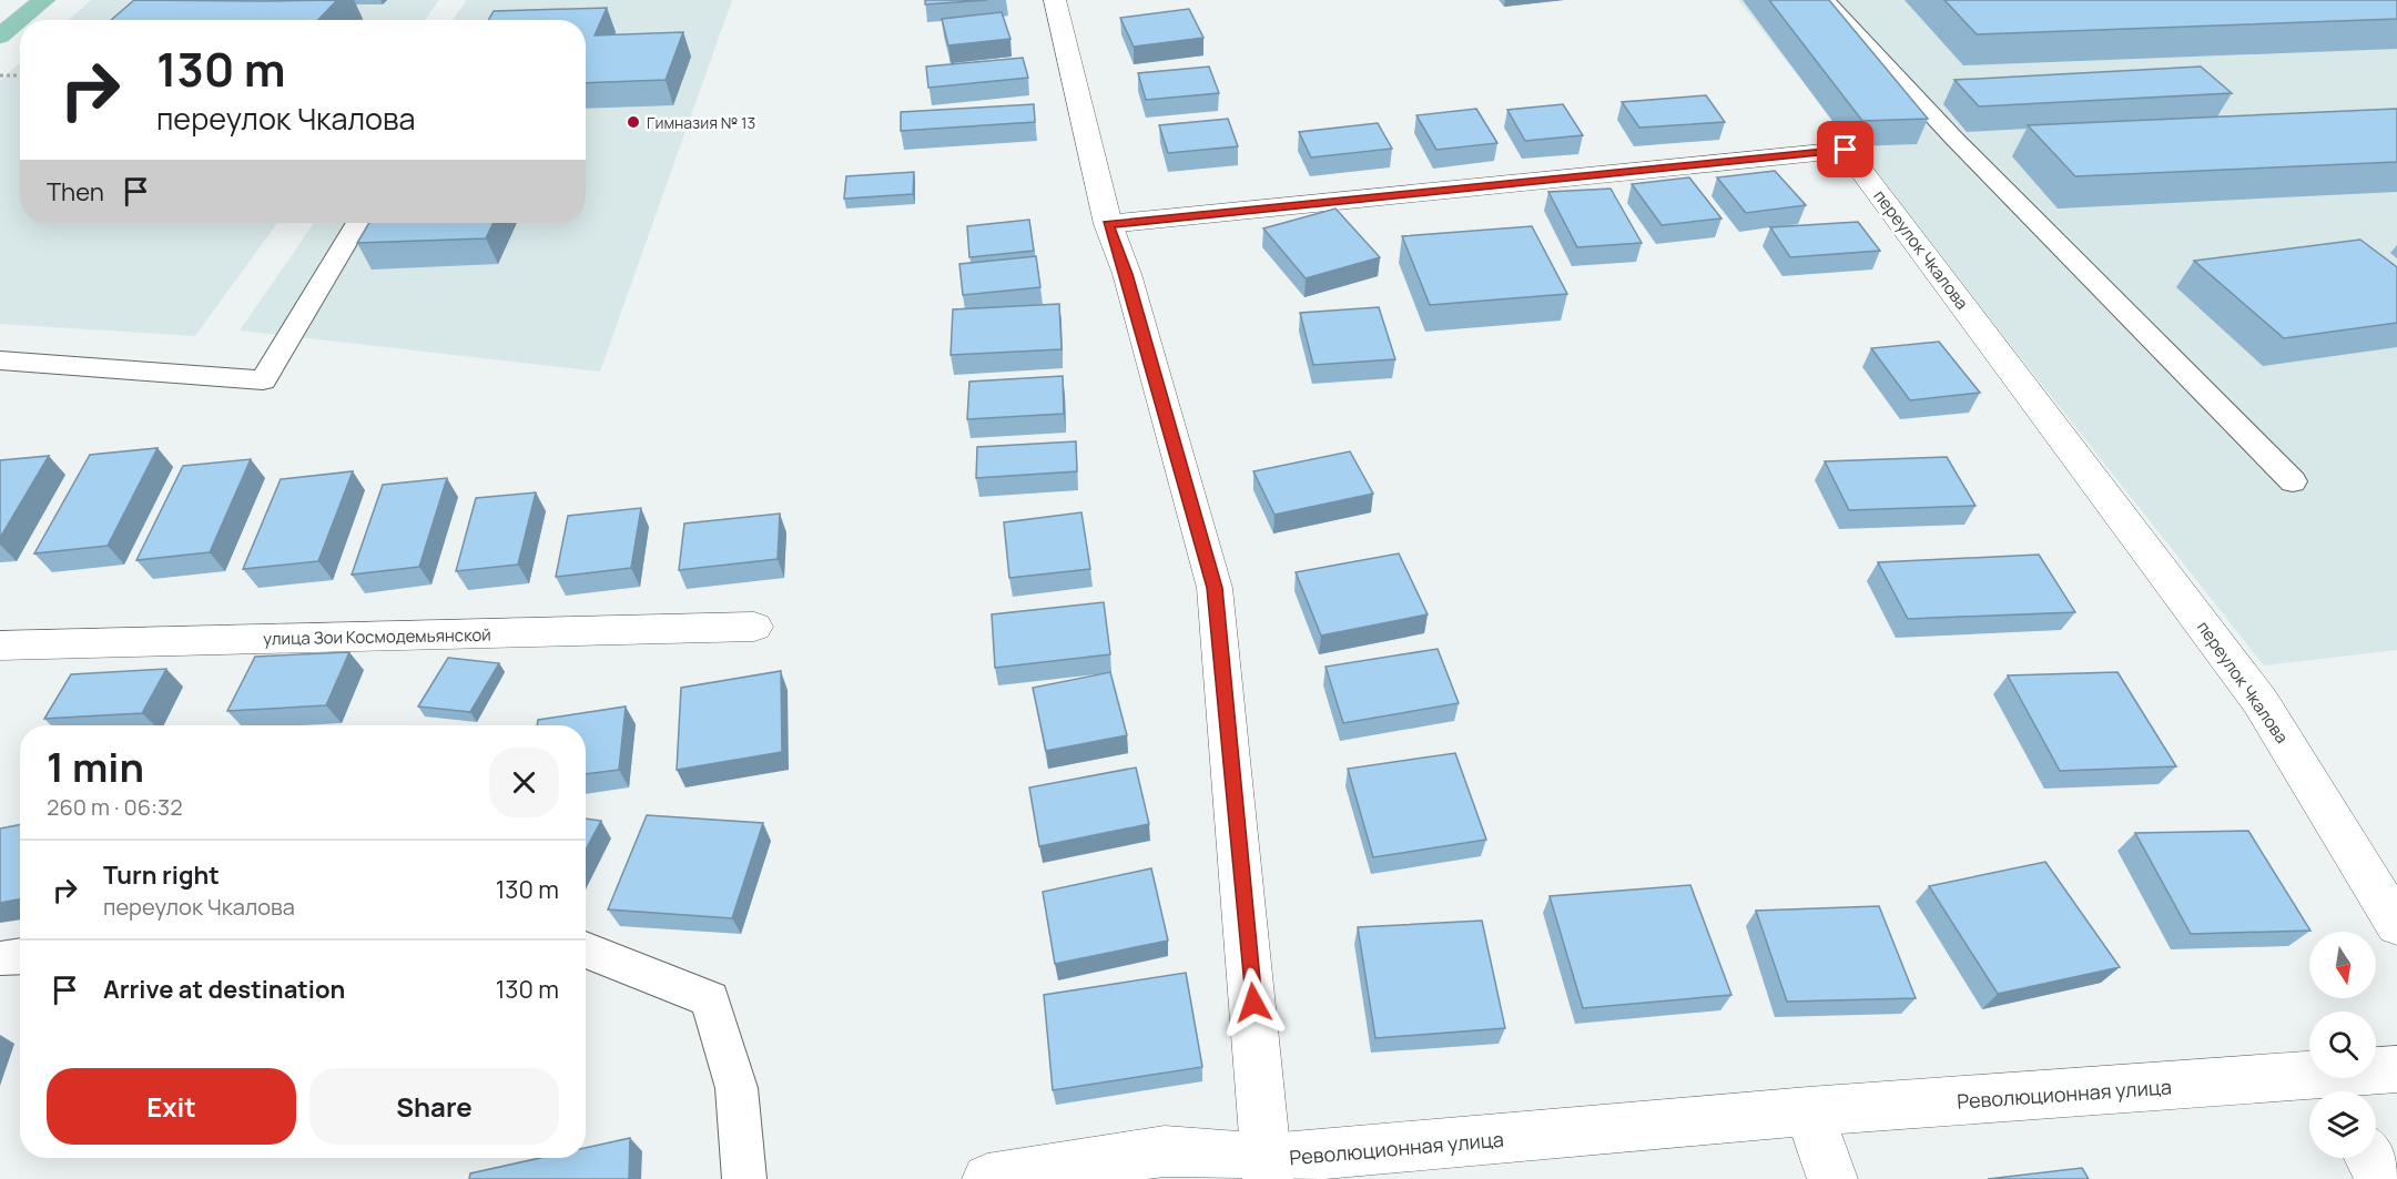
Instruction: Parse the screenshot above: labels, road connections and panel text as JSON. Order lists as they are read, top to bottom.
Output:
{
  "streets": {
    "street": ["переулок Чкалова", "улица Зои Космодемьянской", "Революционная улица"]
  },
  "places": ["Гимназия № 13"],
  "north": "bottom",
  "page": {
    "turn": ["130 m", "переулок Чкалова"],
    "then": "Then",
    "heading": ["1 min", "260 m · 06:32"],
    "list": [
      {
        "name": "Turn right",
        "note": "переулок Чкалова",
        "value": "130 m"
      },
      {
        "name": "Arrive at destination",
        "value": "130 m"
      }
    ],
    "buttons": ["Exit", "Share"]
  }
}
